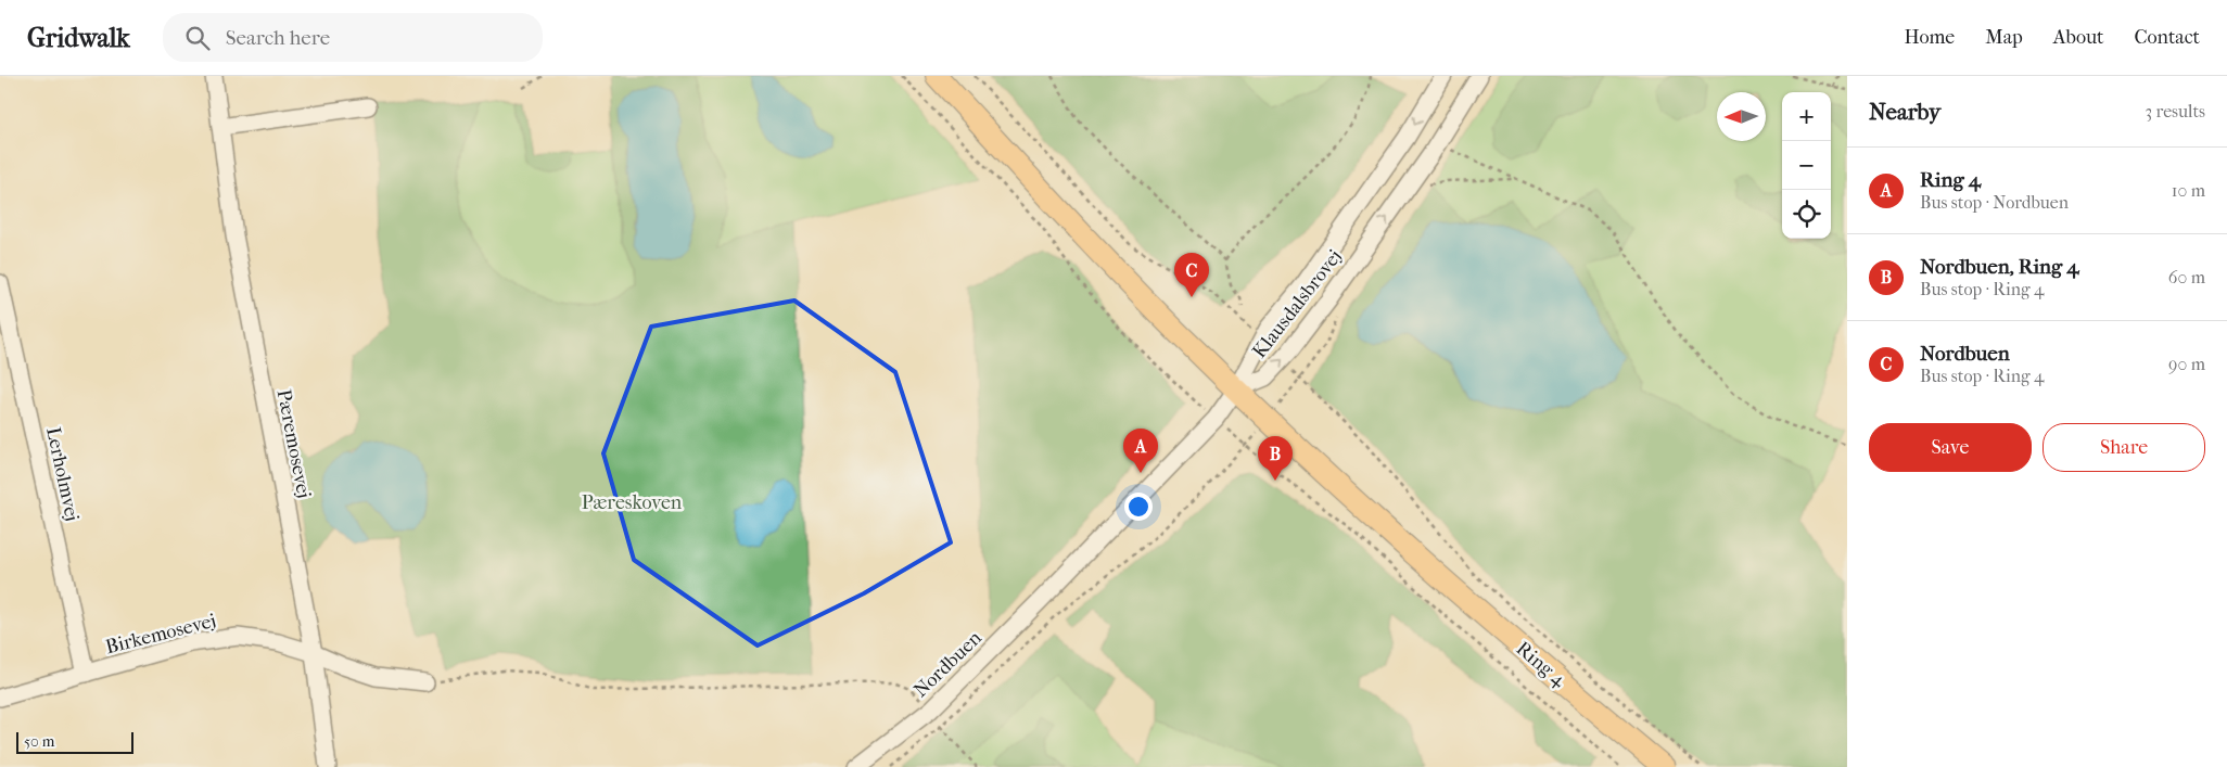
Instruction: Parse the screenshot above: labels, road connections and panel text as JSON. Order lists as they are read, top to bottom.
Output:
{
  "streets": {
    "main road": ["Ring 4"],
    "street": [
      "Klausdalsbrovej",
      "Pæremosevej",
      "Lerholmvej",
      "Birkemosevej",
      "Nordbuen"
    ]
  },
  "crossings": [
    ["Klausdalsbrovej", "Nordbuen"],
    ["Klausdalsbrovej", "Ring 4"],
    ["Pæremosevej", "Birkemosevej"],
    ["Lerholmvej", "Birkemosevej"],
    ["Nordbuen", "Ring 4"]
  ],
  "parks": ["Pæreskoven"],
  "scale_bar": "50 m",
  "north": "left",
  "page": {
    "header": "Gridwalk",
    "search": "Search here",
    "nav": [
      "Home",
      "Map",
      "About",
      "Contact"
    ],
    "heading": ["Nearby", "3 results"],
    "map_buttons": ["+", "−"],
    "list": [
      {
        "mark": "A",
        "name": "Ring 4",
        "note": "Bus stop · Nordbuen",
        "value": "10 m"
      },
      {
        "mark": "B",
        "name": "Nordbuen, Ring 4",
        "note": "Bus stop · Ring 4",
        "value": "60 m"
      },
      {
        "mark": "C",
        "name": "Nordbuen",
        "note": "Bus stop · Ring 4",
        "value": "90 m"
      }
    ],
    "pins": ["C", "A", "B"],
    "buttons": ["Save", "Share"],
    "scale": "50 m"
  }
}
